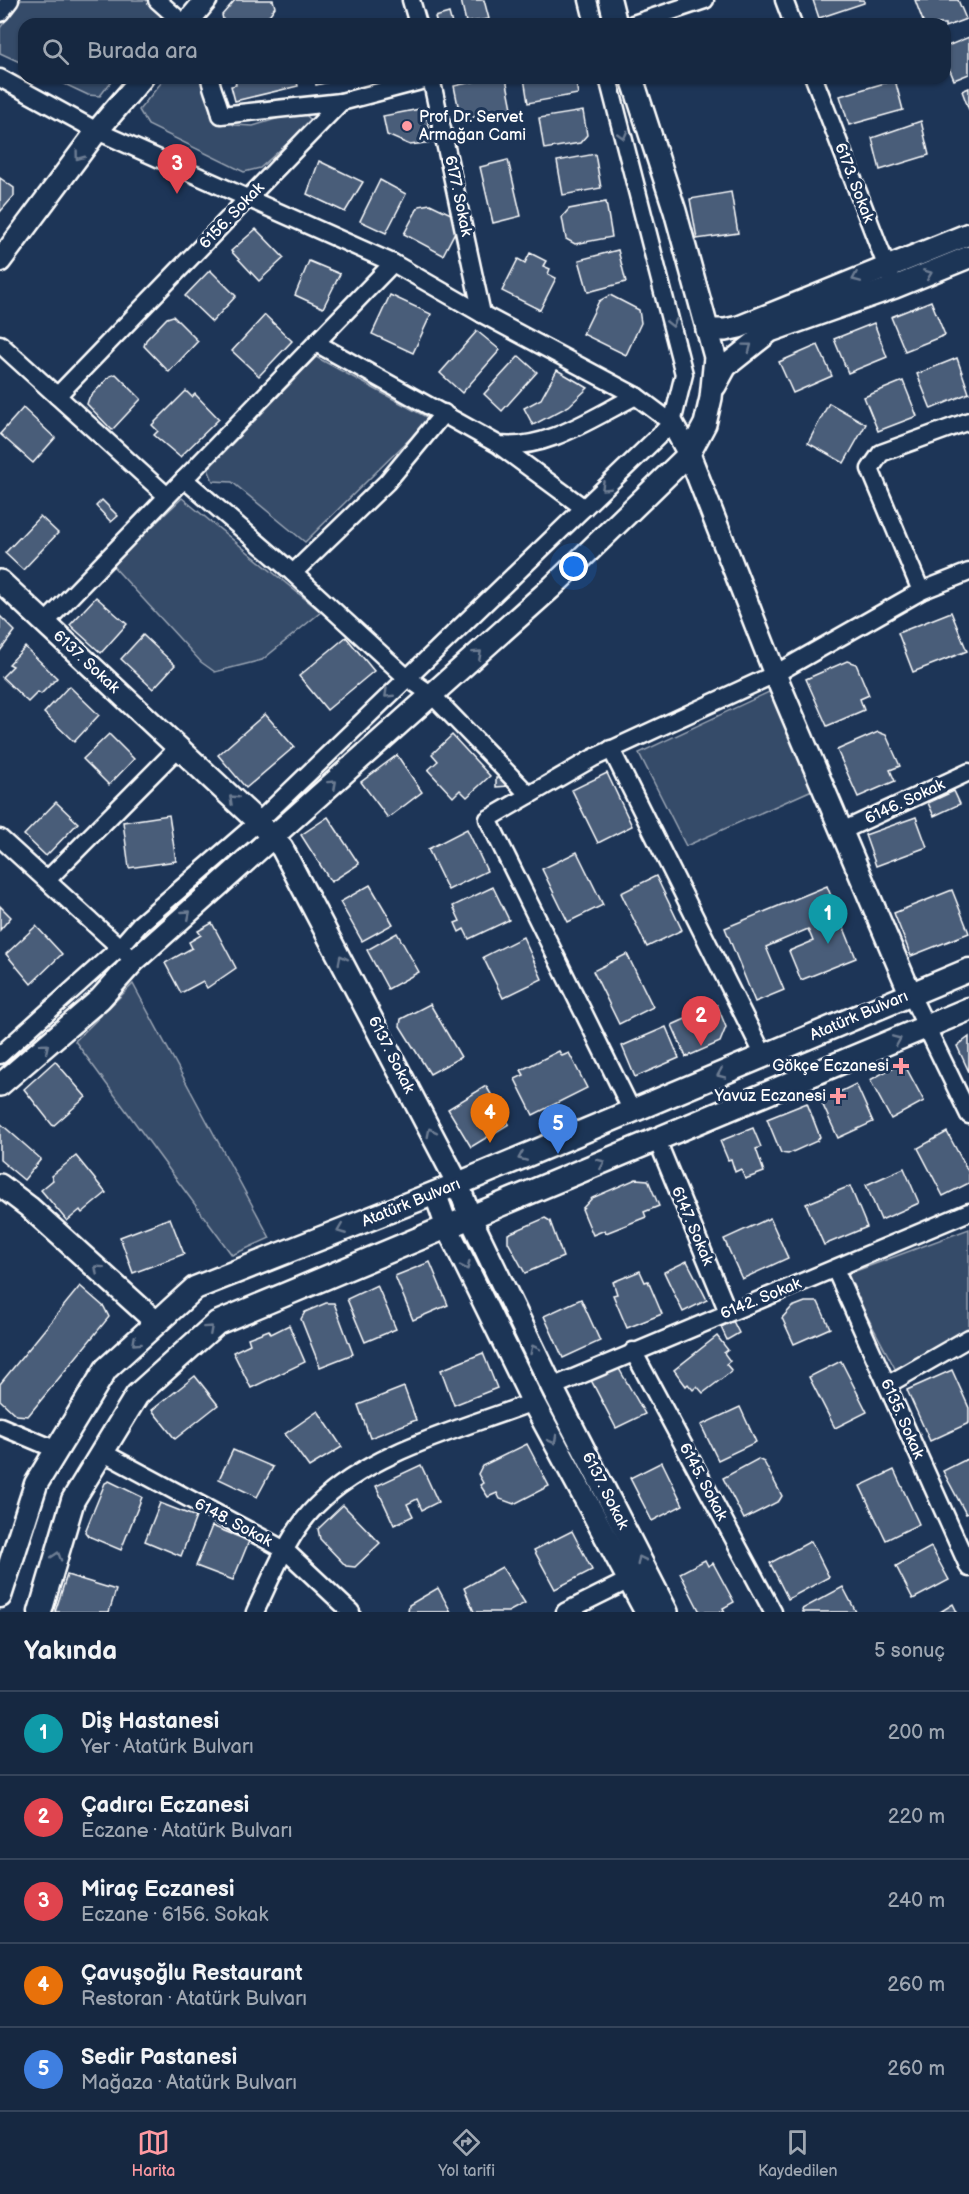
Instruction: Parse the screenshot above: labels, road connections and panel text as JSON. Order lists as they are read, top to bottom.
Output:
{
  "streets": {
    "main road": ["Atatürk Bulvarı"],
    "street": [
      "6173. Sokak",
      "6177. Sokak",
      "6156. Sokak",
      "6137. Sokak",
      "6146. Sokak",
      "6147. Sokak",
      "6142. Sokak",
      "6135. Sokak",
      "6145. Sokak",
      "6148. Sokak"
    ]
  },
  "crossings": [
    ["6137. Sokak", "Atatürk Bulvarı"],
    ["6137. Sokak", "6142. Sokak"],
    ["6147. Sokak", "6142. Sokak"],
    ["6142. Sokak", "6135. Sokak"],
    ["6142. Sokak", "6145. Sokak"]
  ],
  "places": {
    "other": ["Prof Dr. Servet Armağan Cami"],
    "health": ["Gökçe Eczanesi", "Yavuz Eczanesi"]
  },
  "page": {
    "search": "Burada ara",
    "pins": [
      "3",
      "1",
      "2",
      "4",
      "5"
    ],
    "heading": ["Yakında", "5 sonuç"],
    "list": [
      {
        "mark": "1",
        "name": "Diş Hastanesi",
        "note": "Yer · Atatürk Bulvarı",
        "value": "200 m"
      },
      {
        "mark": "2",
        "name": "Çadırcı Eczanesi",
        "note": "Eczane · Atatürk Bulvarı",
        "value": "220 m"
      },
      {
        "mark": "3",
        "name": "Miraç Eczanesi",
        "note": "Eczane · 6156. Sokak",
        "value": "240 m"
      },
      {
        "mark": "4",
        "name": "Çavuşoğlu Restaurant",
        "note": "Restoran · Atatürk Bulvarı",
        "value": "260 m"
      },
      {
        "mark": "5",
        "name": "Sedir Pastanesi",
        "note": "Mağaza · Atatürk Bulvarı",
        "value": "260 m"
      }
    ],
    "nav": ["Harita", "Yol tarifi", "Kaydedilen"]
  }
}
